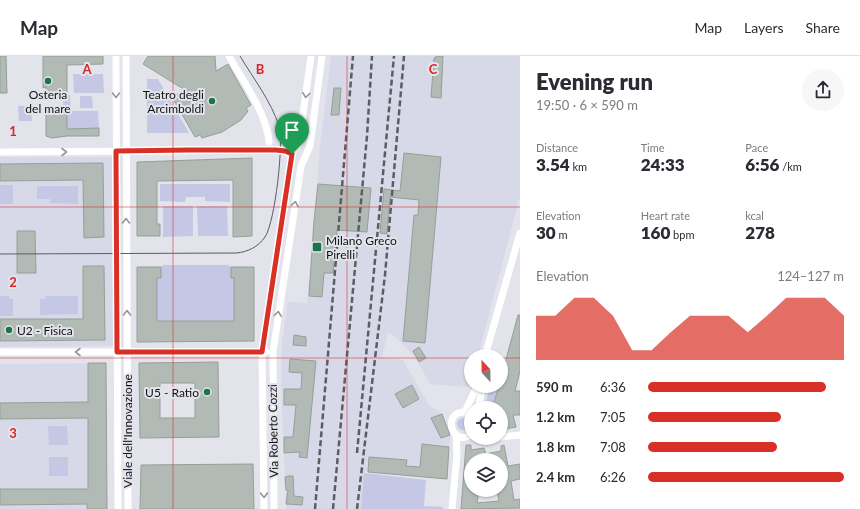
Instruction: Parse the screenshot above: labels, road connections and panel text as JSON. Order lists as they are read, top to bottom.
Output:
{
  "streets": {
    "street": ["Viale dell'Innovazione", "Via Roberto Cozzi"]
  },
  "places": {
    "other": [
      "Osteria del mare",
      "Teatro degli Arcimboldi",
      "U2 - Fisica",
      "U5 - Ratio"
    ],
    "transit": ["Milano Greco Pirelli"]
  },
  "north": "top",
  "page": {
    "header": "Map",
    "nav": ["Map", "Layers", "Share"],
    "heading": ["Evening run", "19:50 · 6 × 590 m"],
    "stats": [
      ["Distance", "3.54 km"],
      ["Time", "24:33"],
      ["Pace", "6:56 /km"],
      ["Elevation", "30 m"],
      ["Heart rate", "160 bpm"],
      ["kcal", "278"]
    ],
    "chart": ["Elevation", "124–127 m"],
    "list": [
      {
        "name": "590 m",
        "note": "6:36"
      },
      {
        "name": "1.2 km",
        "note": "7:05"
      },
      {
        "name": "1.8 km",
        "note": "7:08"
      },
      {
        "name": "2.4 km",
        "note": "6:26"
      }
    ]
  },
  "grid": {
    "columns": ["A", "B", "C"],
    "rows": ["1", "2", "3"]
  }
}
